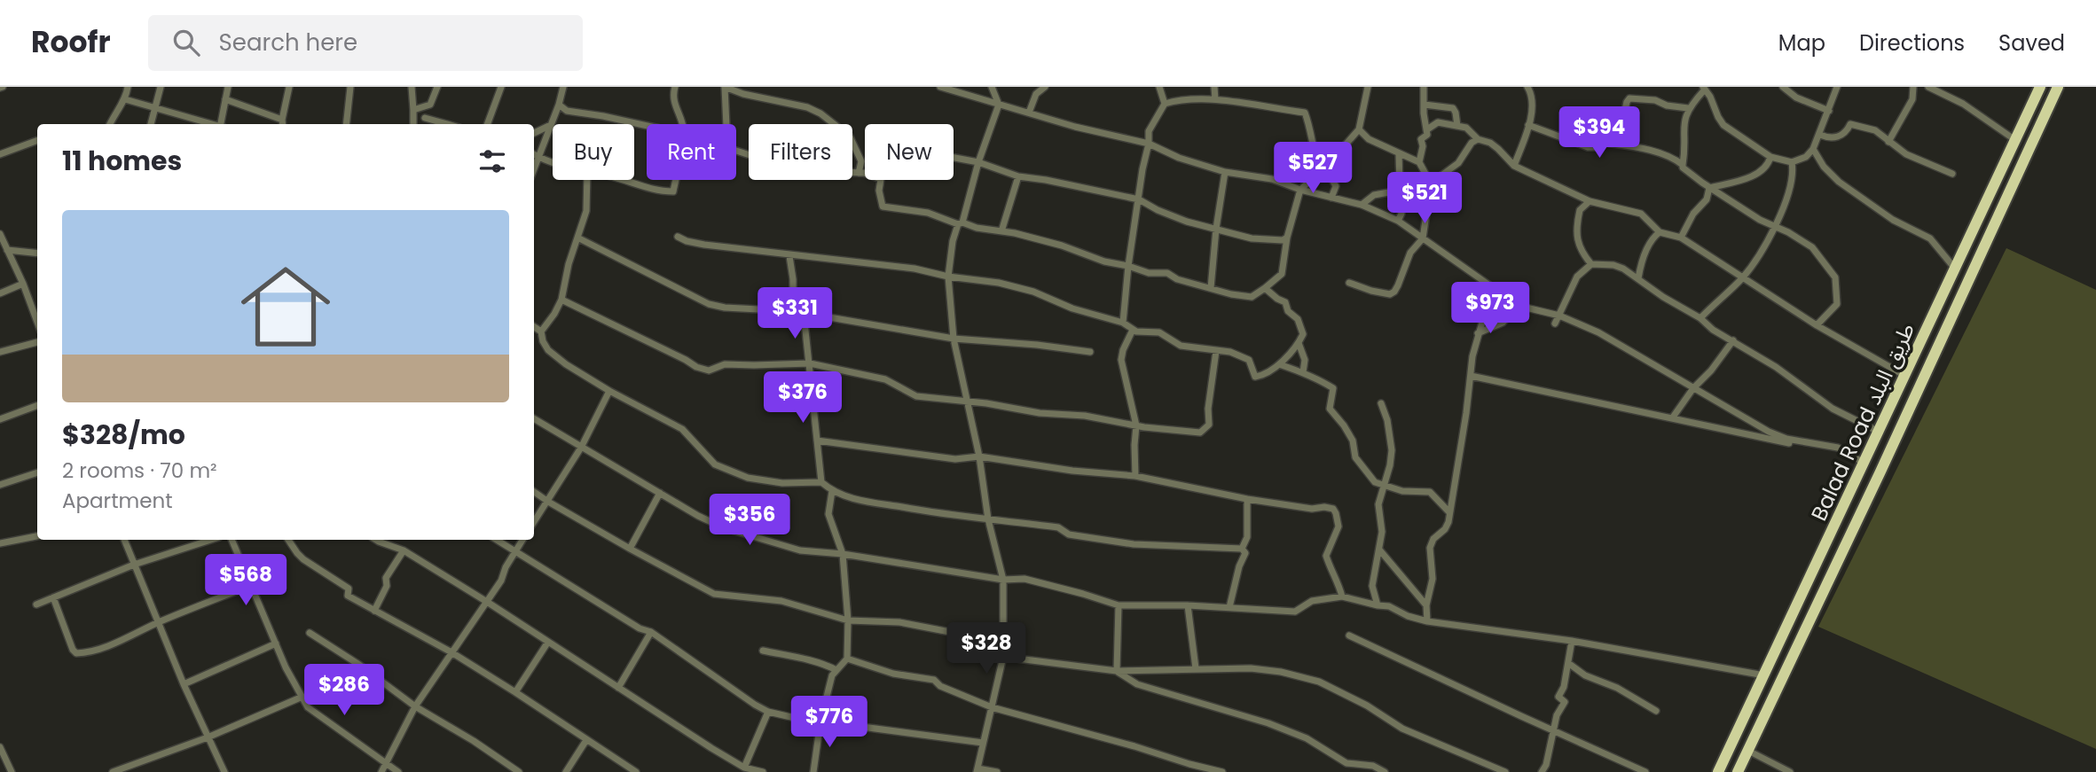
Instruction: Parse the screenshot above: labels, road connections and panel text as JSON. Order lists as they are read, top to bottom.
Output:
{
  "streets": {
    "highway": ["Balad Road طريق البلد"]
  },
  "page": {
    "header": "Roofr",
    "search": "Search here",
    "nav": ["Map", "Directions", "Saved"],
    "price": [
      "$394",
      "$527",
      "$521",
      "$973",
      "$331",
      "$376",
      "$356",
      "$568",
      "$328",
      "$286",
      "$776"
    ],
    "chip": [
      "Buy",
      "Rent",
      "Filters",
      "New"
    ],
    "heading": "11 homes",
    "list": [
      {
        "name": "$328/mo",
        "note": "2 rooms · 70 m² · Apartment"
      }
    ]
  }
}
